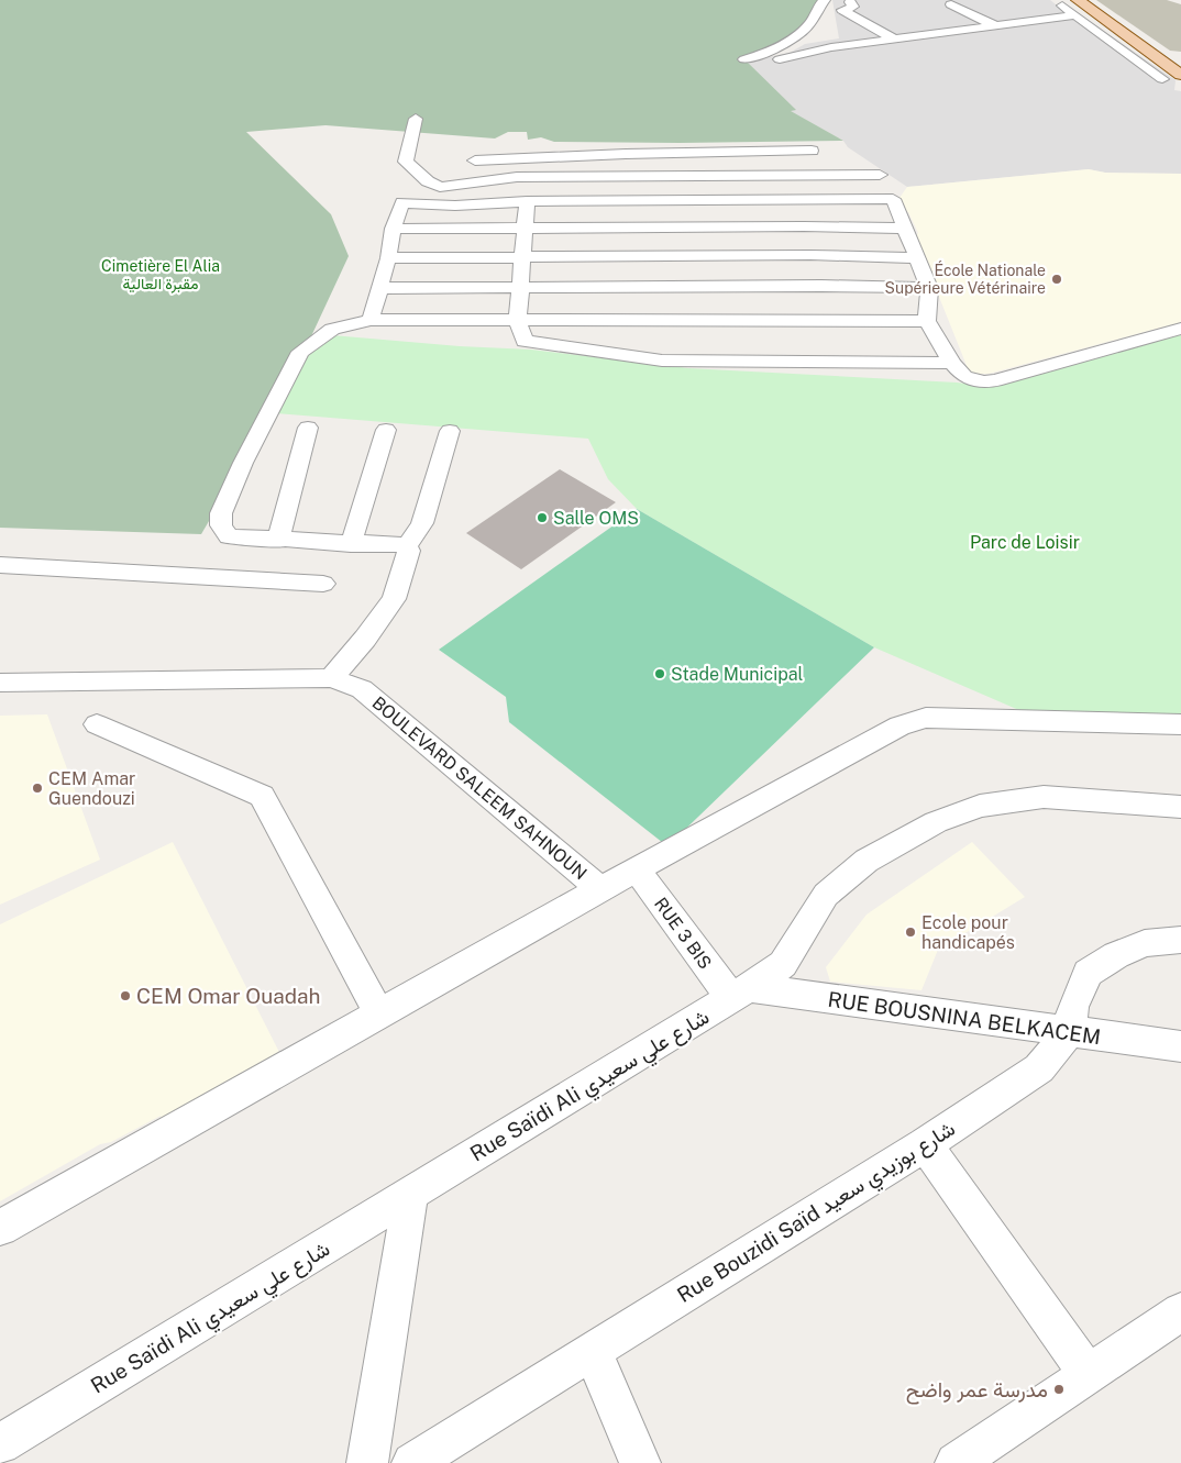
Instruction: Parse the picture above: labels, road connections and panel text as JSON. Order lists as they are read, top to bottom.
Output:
{
  "streets": {
    "street": [
      "BOULEVARD SALEEM SAHNOUN",
      "RUE 3 BIS",
      "RUE BOUSNINA BELKACEM",
      "Rue Saïdi Ali شارع علي سعيدي",
      "Rue Bouzidi Saïd شارع بوزيدي سعيد"
    ]
  },
  "crossings": [
    ["BOULEVARD SALEEM SAHNOUN", "RUE 3 BIS"],
    ["RUE 3 BIS", "RUE BOUSNINA BELKACEM"],
    ["RUE 3 BIS", "Rue Saïdi Ali شارع علي سعيدي"],
    ["RUE BOUSNINA BELKACEM", "Rue Saïdi Ali شارع علي سعيدي"],
    ["RUE BOUSNINA BELKACEM", "Rue Bouzidi Saïd شارع بوزيدي سعيد"]
  ],
  "parks": ["Cimetière El Alia مقبرة العالية", "Parc de Loisir"],
  "places": [
    "École Nationale Supérieure Vétérinaire",
    "Salle OMS",
    "Stade Municipal",
    "CEM Amar Guendouzi",
    "Ecole pour handicapés",
    "CEM Omar Ouadah",
    "مدرسة عمر واضح"
  ]
}
